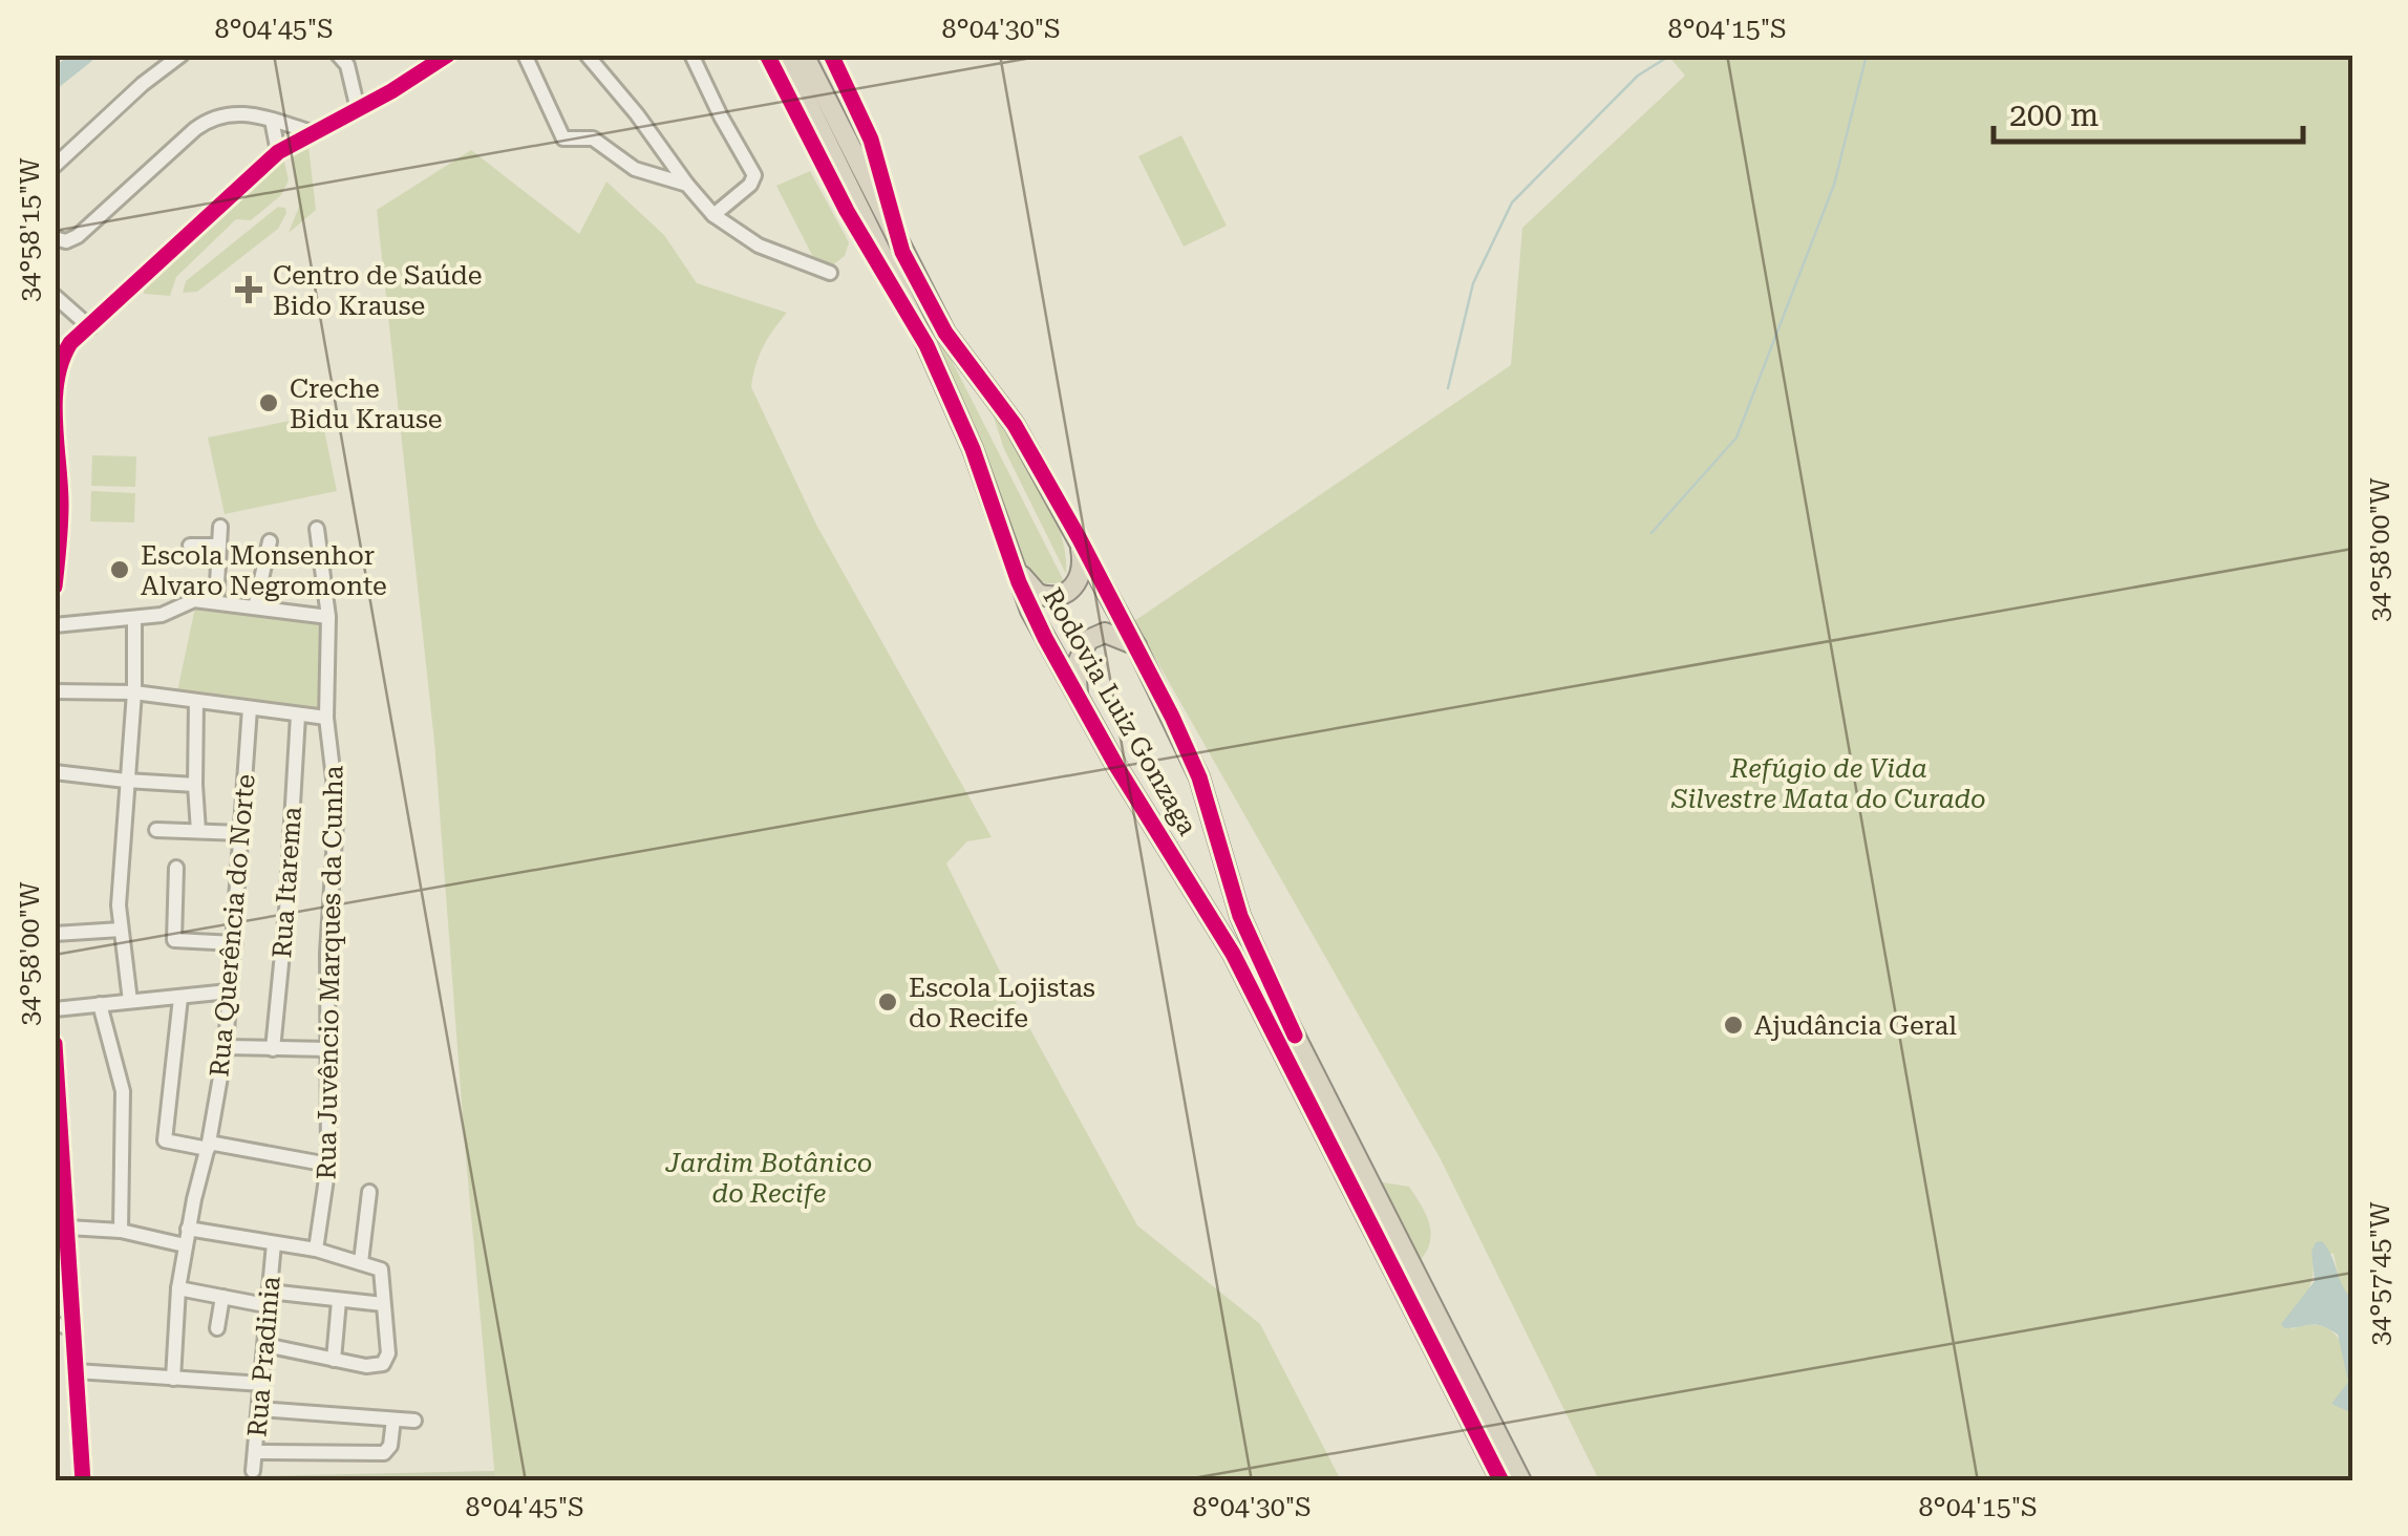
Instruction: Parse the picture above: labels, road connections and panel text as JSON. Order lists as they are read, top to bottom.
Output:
{
  "streets": {
    "highway": ["Rodovia Luiz Gonzaga"],
    "street": [
      "Rua Itarema",
      "Rua Querência do Norte",
      "Rua Juvêncio Marques da Cunha",
      "Rua Pradinia"
    ]
  },
  "parks": ["Refúgio de Vida Silvestre Mata do Curado", "Jardim Botânico do Recife"],
  "places": {
    "health": ["Centro de Saúde Bido Krause"],
    "other": [
      "Creche Bidu Krause",
      "Escola Monsenhor Alvaro Negromonte",
      "Escola Lojistas do Recife",
      "Ajudância Geral"
    ]
  },
  "scale_bar": "200 m",
  "coordinates": [
    "8°04'45\"S",
    "8°04'30\"S",
    "8°04'15\"S",
    "34°58'15\"W",
    "34°58'00\"W",
    "34°57'45\"W"
  ]
}
